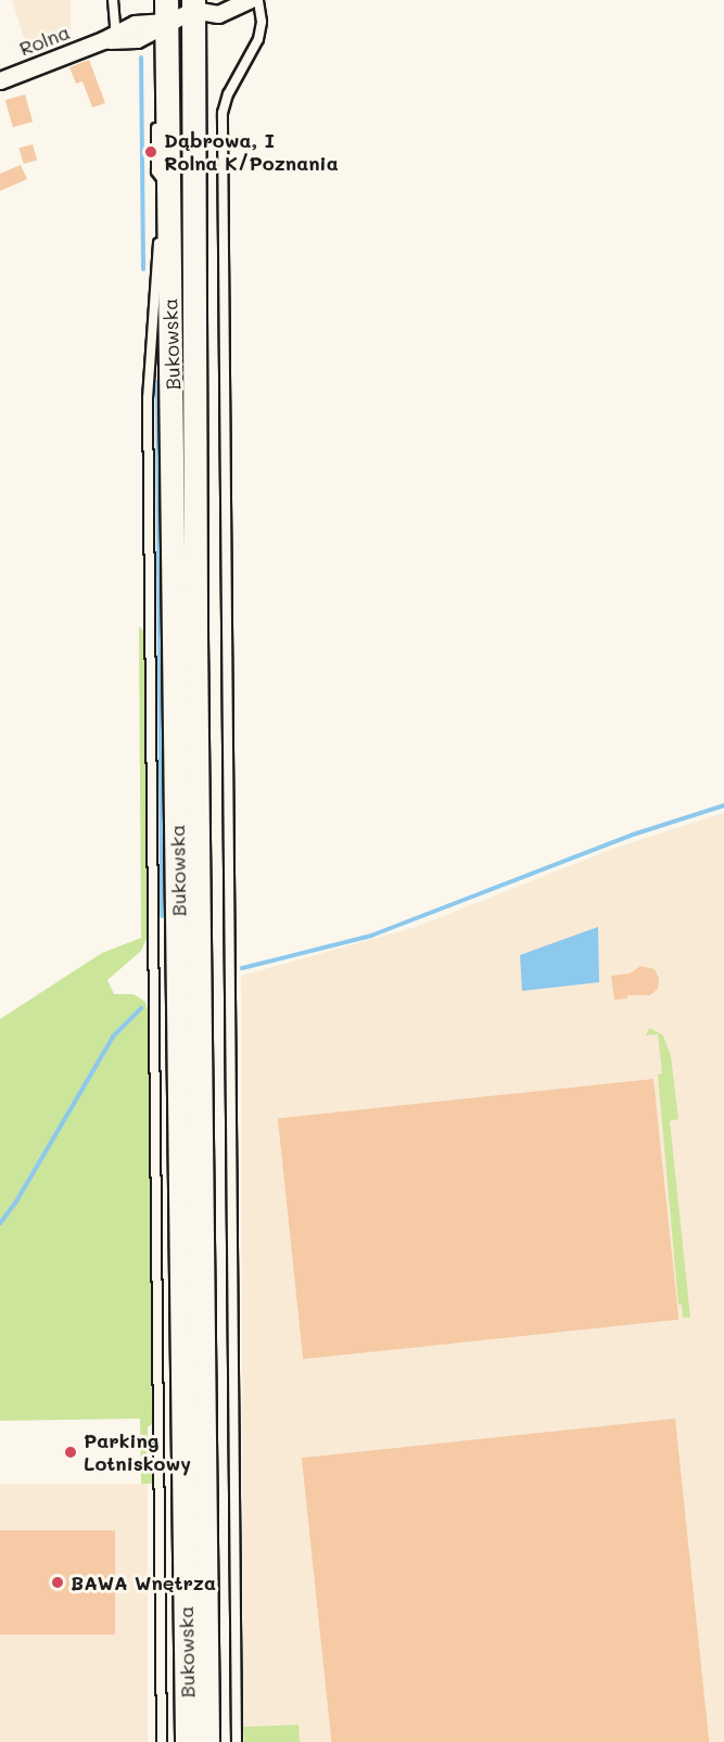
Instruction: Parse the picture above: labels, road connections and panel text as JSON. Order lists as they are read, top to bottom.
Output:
{
  "streets": {
    "main road": ["Bukowska"],
    "street": ["Rolna"]
  },
  "crossings": [
    ["Rolna", "Bukowska"]
  ],
  "places": ["Dąbrowa, I Rolna K/Poznania", "Parking Lotniskowy", "BAWA Wnętrza"]
}
